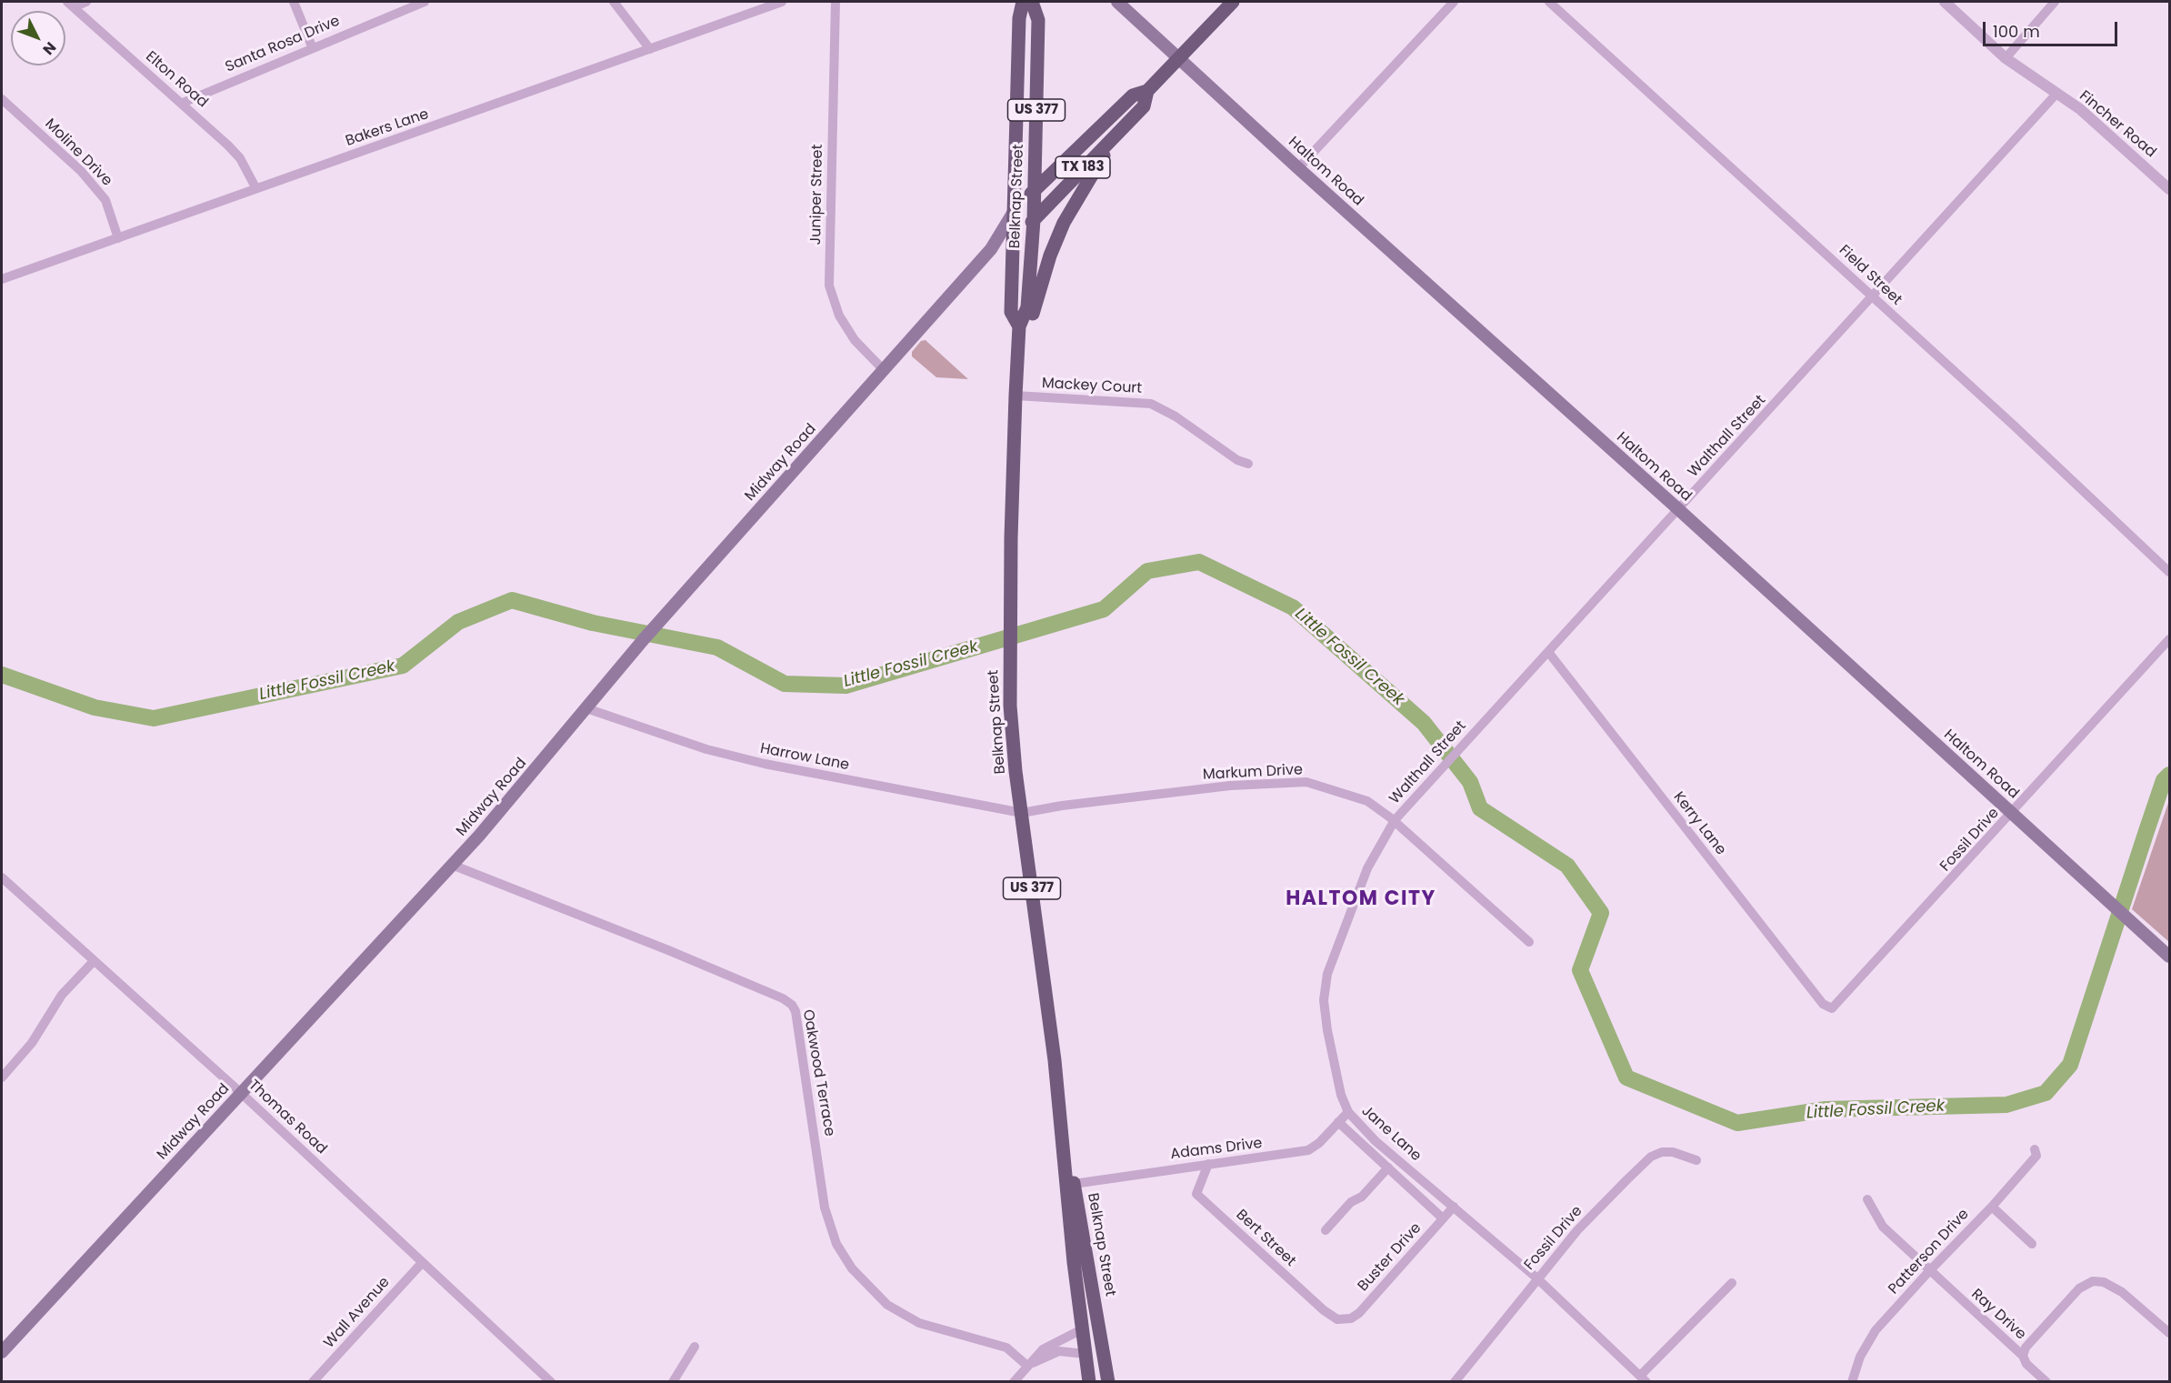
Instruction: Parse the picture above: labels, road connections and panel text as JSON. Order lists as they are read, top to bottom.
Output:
{
  "streets": {
    "main road": [
      "US 377",
      "TX 183",
      "Haltom Road",
      "Belknap Street",
      "Midway Road"
    ],
    "street": [
      "Santa Rosa Drive",
      "Elton Road",
      "Fincher Road",
      "Bakers Lane",
      "Moline Drive",
      "Juniper Street",
      "Field Street",
      "Mackey Court",
      "Walthall Street",
      "Harrow Lane",
      "Markum Drive",
      "Kerry Lane",
      "Fossil Drive",
      "Oakwood Terrace",
      "Thomas Road",
      "Jane Lane",
      "Adams Drive",
      "Bert Street",
      "Patterson Drive",
      "Buster Drive",
      "Wall Avenue",
      "Ray Drive"
    ]
  },
  "crossings": [
    ["Santa Rosa Drive", "Elton Road"],
    ["Elton Road", "Bakers Lane"],
    ["Fincher Road", "Walthall Street"],
    ["Bakers Lane", "Moline Drive"],
    ["TX 183", "Haltom Road"],
    ["TX 183", "Belknap Street"],
    ["TX 183", "Midway Road"],
    ["Haltom Road", "Walthall Street"],
    ["Haltom Road", "Fossil Drive"],
    ["Juniper Street", "Midway Road"],
    ["Belknap Street", "Mackey Court"],
    ["Belknap Street", "Midway Road"],
    ["Belknap Street", "Harrow Lane"],
    ["Belknap Street", "Markum Drive"],
    ["Belknap Street", "Adams Drive"],
    ["Field Street", "Walthall Street"],
    ["Walthall Street", "Markum Drive"],
    ["Walthall Street", "Kerry Lane"],
    ["Walthall Street", "Jane Lane"],
    ["Midway Road", "Harrow Lane"],
    ["Midway Road", "Oakwood Terrace"],
    ["Midway Road", "Thomas Road"],
    ["Harrow Lane", "Markum Drive"],
    ["Markum Drive", "Jane Lane"],
    ["Kerry Lane", "Fossil Drive"],
    ["Fossil Drive", "Jane Lane"],
    ["Thomas Road", "Wall Avenue"],
    ["Jane Lane", "Adams Drive"],
    ["Jane Lane", "Buster Drive"],
    ["Adams Drive", "Bert Street"],
    ["Bert Street", "Buster Drive"],
    ["Patterson Drive", "Ray Drive"]
  ],
  "districts": ["HALTOM CITY"],
  "water": ["Little Fossil Creek"],
  "scale_bar": "100 m",
  "north": "bottom right"
}
